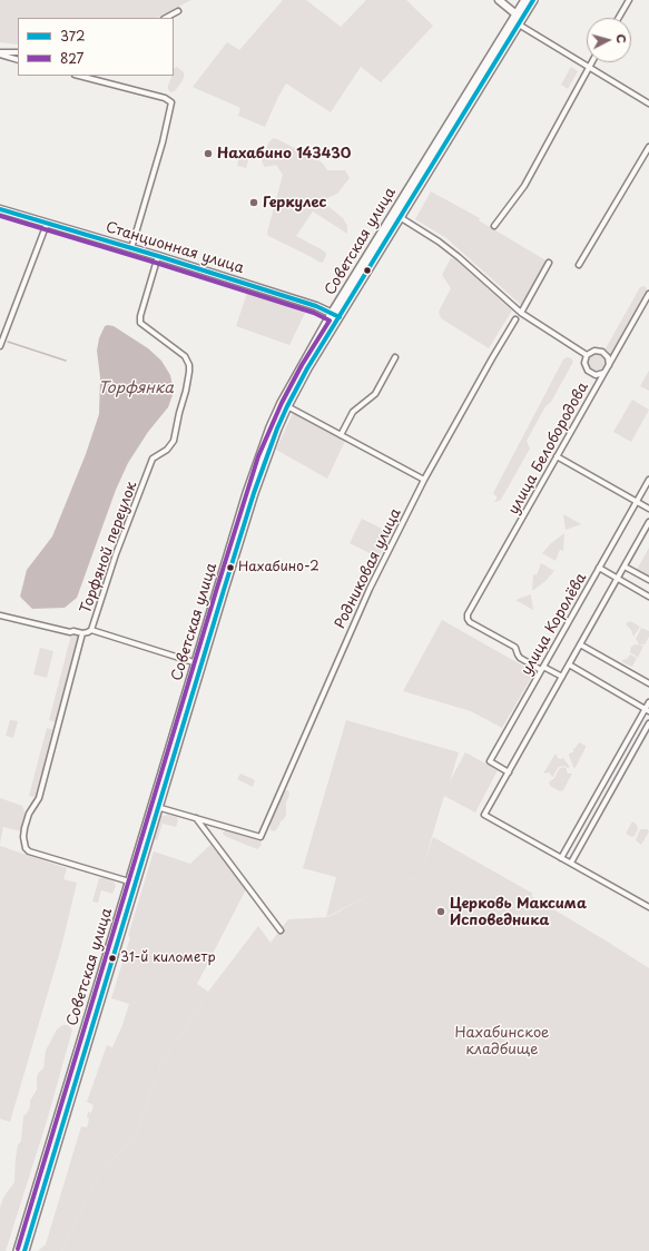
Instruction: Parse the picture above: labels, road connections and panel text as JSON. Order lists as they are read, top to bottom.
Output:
{
  "streets": {
    "main road": ["Советская улица", "Станционная улица"],
    "street": [
      "улица Белобородова",
      "Торфяной переулок",
      "Родниковая улица",
      "улица Королёва"
    ]
  },
  "crossings": [
    ["Советская улица", "Станционная улица"],
    ["Советская улица", "Торфяной переулок"],
    ["Станционная улица", "Торфяной переулок"],
    ["улица Белобородова", "улица Королёва"]
  ],
  "water": ["Торфянка"],
  "parks": ["Нахабинское кладбище"],
  "places": [
    "Нахабино 143430",
    "Геркулес",
    "Нахабино-2",
    "Церковь Максима Исповедника",
    "31-й километр"
  ],
  "lines": ["transit line 372", "transit line 827"],
  "legend": ["372", "827"],
  "north": "right"
}
